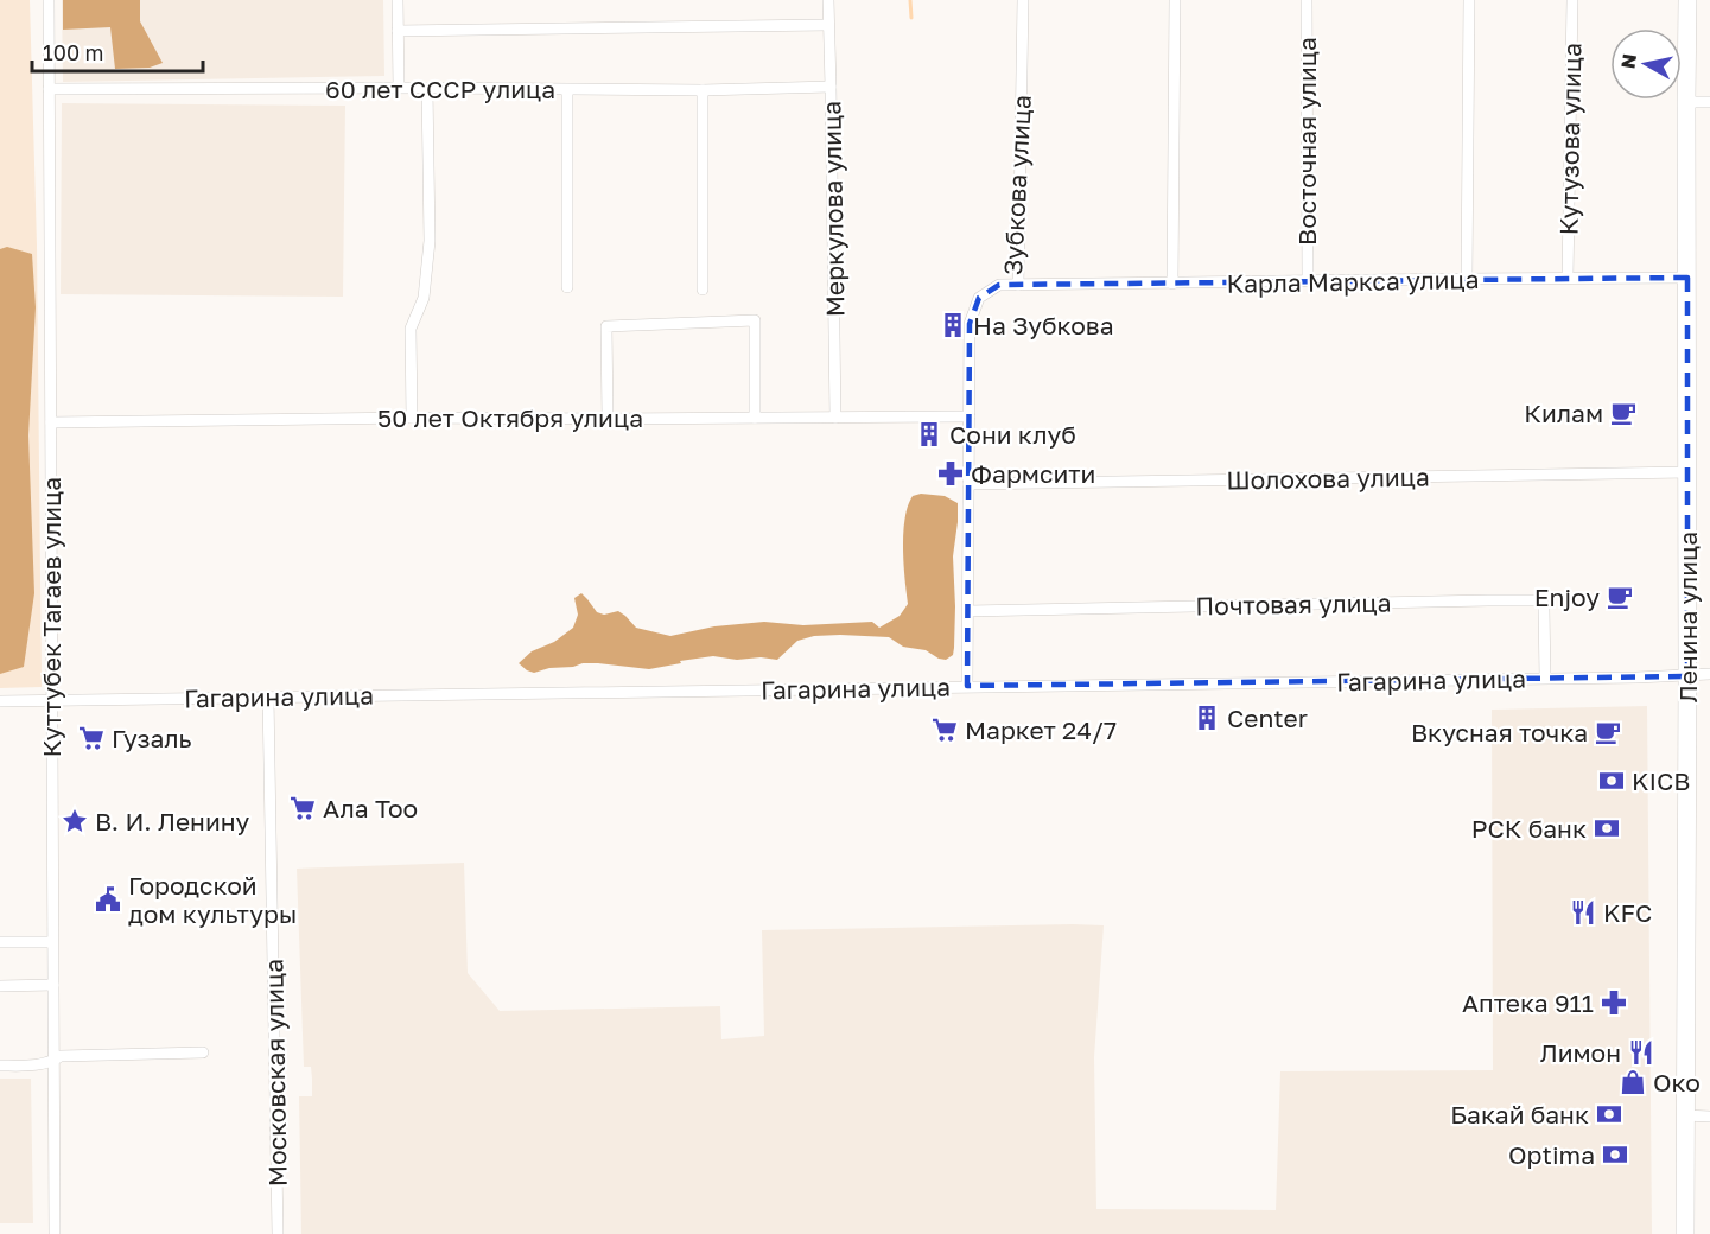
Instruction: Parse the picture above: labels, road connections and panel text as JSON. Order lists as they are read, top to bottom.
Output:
{
  "streets": {
    "main road": ["Ленина улица"],
    "street": [
      "60 лет СССР улица",
      "Кутузова улица",
      "Восточная улица",
      "Зубкова улица",
      "Меркулова улица",
      "Карла Маркса улица",
      "50 лет Октября улица",
      "Шолохова улица",
      "Почтовая улица",
      "Куттубек Тагаев улица",
      "Гагарина улица",
      "Московская улица"
    ]
  },
  "crossings": [
    ["60 лет СССР улица", "Меркулова улица"],
    ["60 лет СССР улица", "Куттубек Тагаев улица"],
    ["Кутузова улица", "Карла Маркса улица"],
    ["Восточная улица", "Карла Маркса улица"],
    ["Зубкова улица", "Карла Маркса улица"],
    ["Зубкова улица", "50 лет Октября улица"],
    ["Зубкова улица", "Шолохова улица"],
    ["Зубкова улица", "Почтовая улица"],
    ["Зубкова улица", "Гагарина улица"],
    ["Меркулова улица", "50 лет Октября улица"],
    ["Карла Маркса улица", "Ленина улица"],
    ["50 лет Октября улица", "Куттубек Тагаев улица"],
    ["Шолохова улица", "Ленина улица"],
    ["Почтовая улица", "Гагарина улица"],
    ["Куттубек Тагаев улица", "Гагарина улица"],
    ["Ленина улица", "Гагарина улица"],
    ["Гагарина улица", "Московская улица"]
  ],
  "places": {
    "building": ["На Зубкова", "Сони клуб", "Center"],
    "cafe": ["Килам", "Enjoy", "Вкусная точка"],
    "pharmacy": ["Фармсити", "Аптека 911"],
    "supermarket": ["Маркет 24/7", "Гузаль", "Ала Тоо"],
    "bank": [
      "KICB",
      "РСК банк",
      "Бакай банк",
      "Optima"
    ],
    "place": ["В. И. Ленину"],
    "public building": ["Городской дом культуры"],
    "restaurant": ["KFC", "Лимон"],
    "shop": ["Око"]
  },
  "scale_bar": "100 m",
  "north": "left"
}
